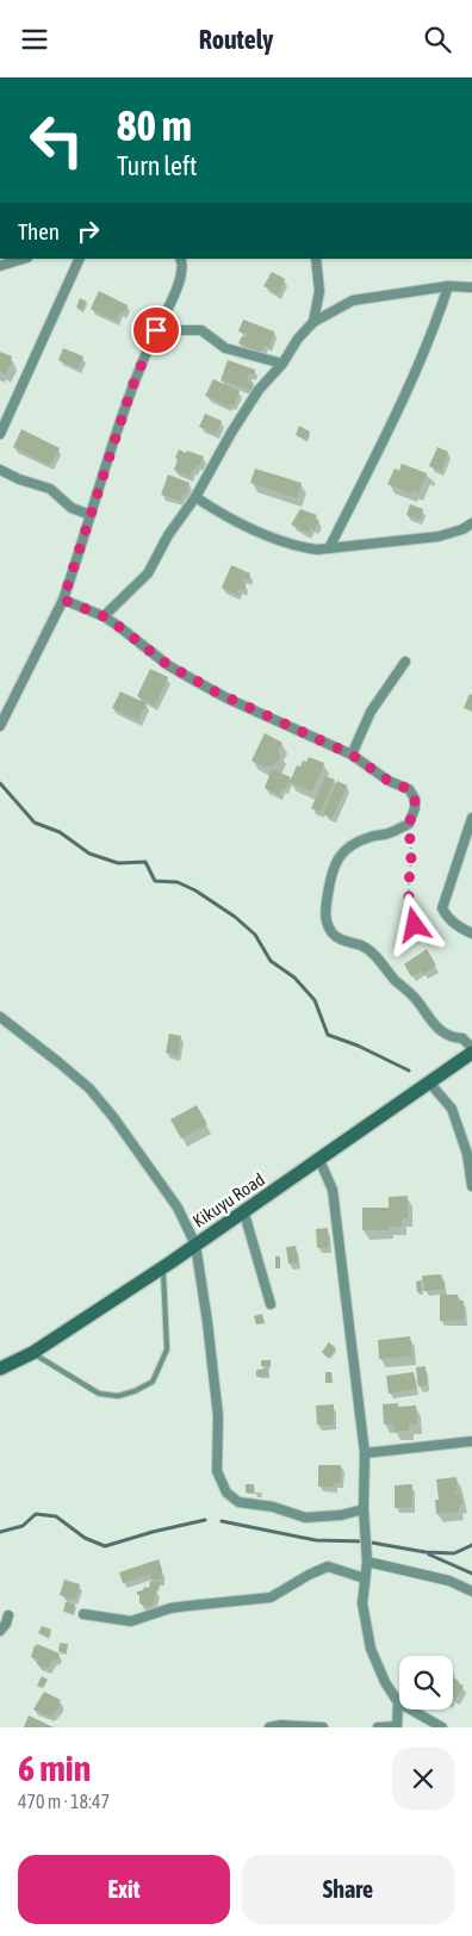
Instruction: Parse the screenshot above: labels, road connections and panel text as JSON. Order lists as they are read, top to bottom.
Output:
{
  "streets": {
    "main road": ["Kikuyu Road"]
  },
  "page": {
    "header": "Routely",
    "turn": ["80 m", "Turn left"],
    "then": "Then",
    "heading": ["6 min", "470 m · 18:47"],
    "buttons": ["Exit", "Share"]
  }
}
